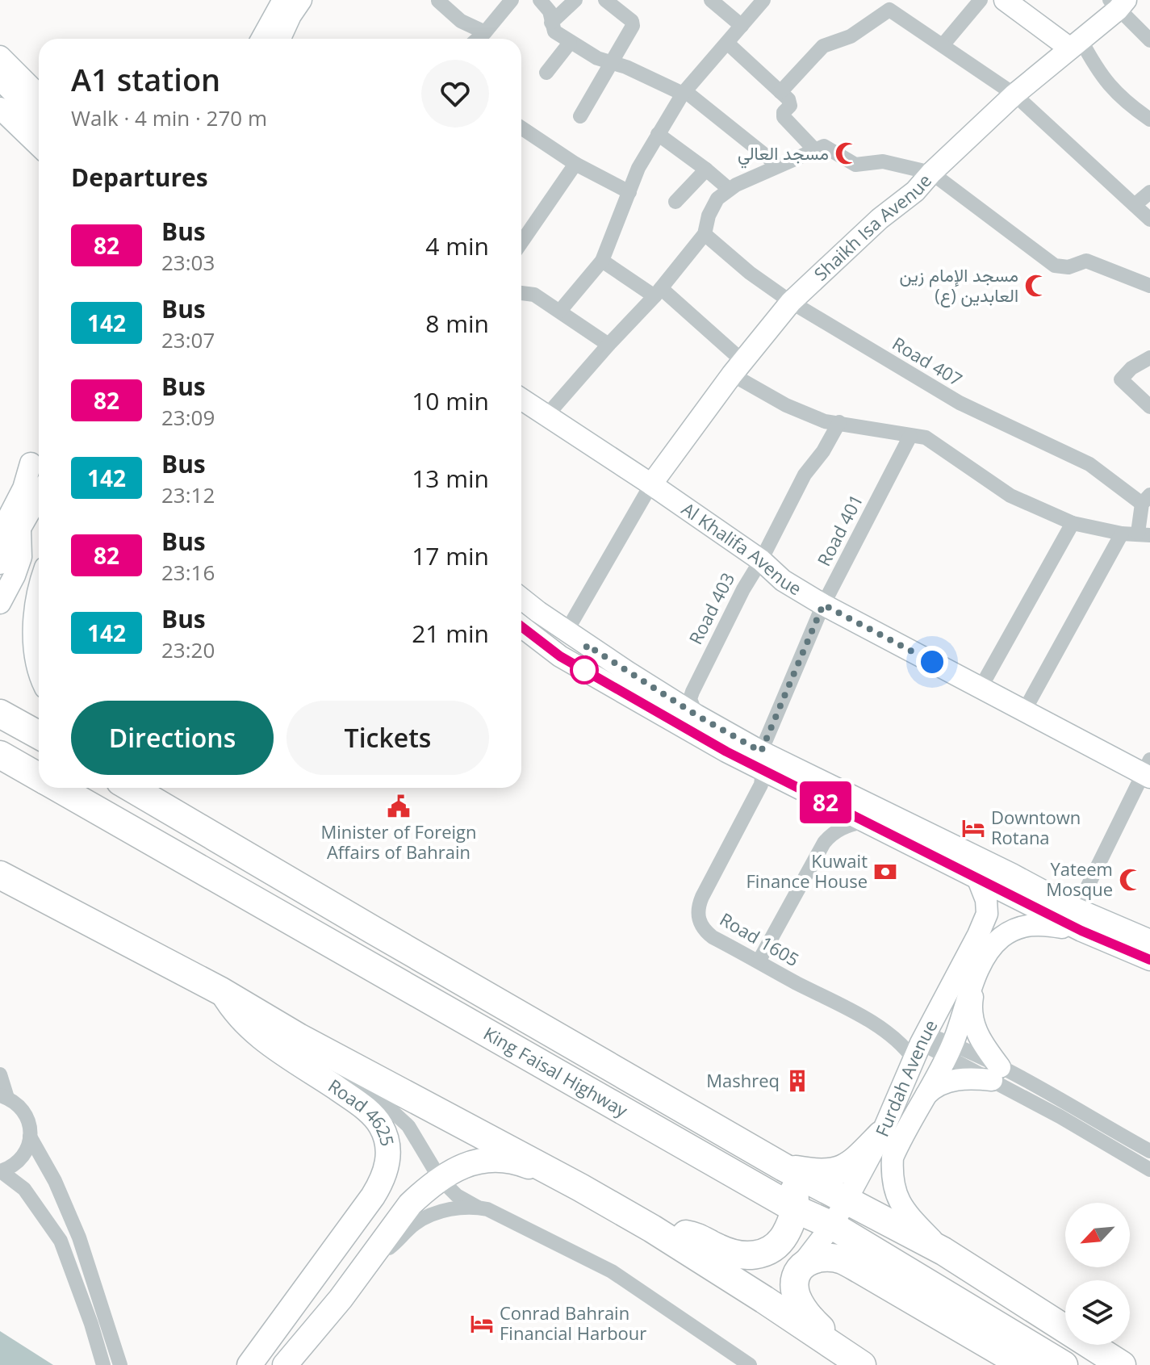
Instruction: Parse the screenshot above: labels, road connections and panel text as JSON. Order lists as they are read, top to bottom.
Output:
{
  "streets": {
    "highway": ["King Faisal Highway"],
    "main road": [
      "Shaikh Isa Avenue",
      "Al Khalifa Avenue",
      "Furdah Avenue",
      "Road 4625"
    ],
    "street": [
      "Road 407",
      "Road 401",
      "Road 403",
      "Road 1605"
    ]
  },
  "crossings": [
    ["Shaikh Isa Avenue", "Road 407"],
    ["Shaikh Isa Avenue", "Al Khalifa Avenue"],
    ["Road 401", "Al Khalifa Avenue"],
    ["Road 401", "Road 1605"],
    ["Al Khalifa Avenue", "Road 403"],
    ["Road 1605", "Furdah Avenue"],
    ["King Faisal Highway", "Furdah Avenue"]
  ],
  "places": {
    "mosque": ["مسجد العالي", "مسجد الإمام زين العابدين (ع)", "Yateem Mosque"],
    "public building": ["Minister of Foreign Affairs of Bahrain"],
    "hotel": ["Downtown Rotana", "Conrad Bahrain Financial Harbour"],
    "bank": ["Kuwait Finance House"],
    "building": ["Mashreq"]
  },
  "lines": ["bus line 82"],
  "north": "bottom left",
  "page": {
    "on_map": "82",
    "heading": [
      ["A1 station", "Walk · 4 min · 270 m"],
      "Departures"
    ],
    "list": [
      {
        "mark": "82",
        "name": "Bus",
        "note": "23:03",
        "value": "4 min"
      },
      {
        "mark": "142",
        "name": "Bus",
        "note": "23:07",
        "value": "8 min"
      },
      {
        "mark": "82",
        "name": "Bus",
        "note": "23:09",
        "value": "10 min"
      },
      {
        "mark": "142",
        "name": "Bus",
        "note": "23:12",
        "value": "13 min"
      },
      {
        "mark": "82",
        "name": "Bus",
        "note": "23:16",
        "value": "17 min"
      },
      {
        "mark": "142",
        "name": "Bus",
        "note": "23:20",
        "value": "21 min"
      }
    ],
    "buttons": ["Directions", "Tickets"]
  }
}
